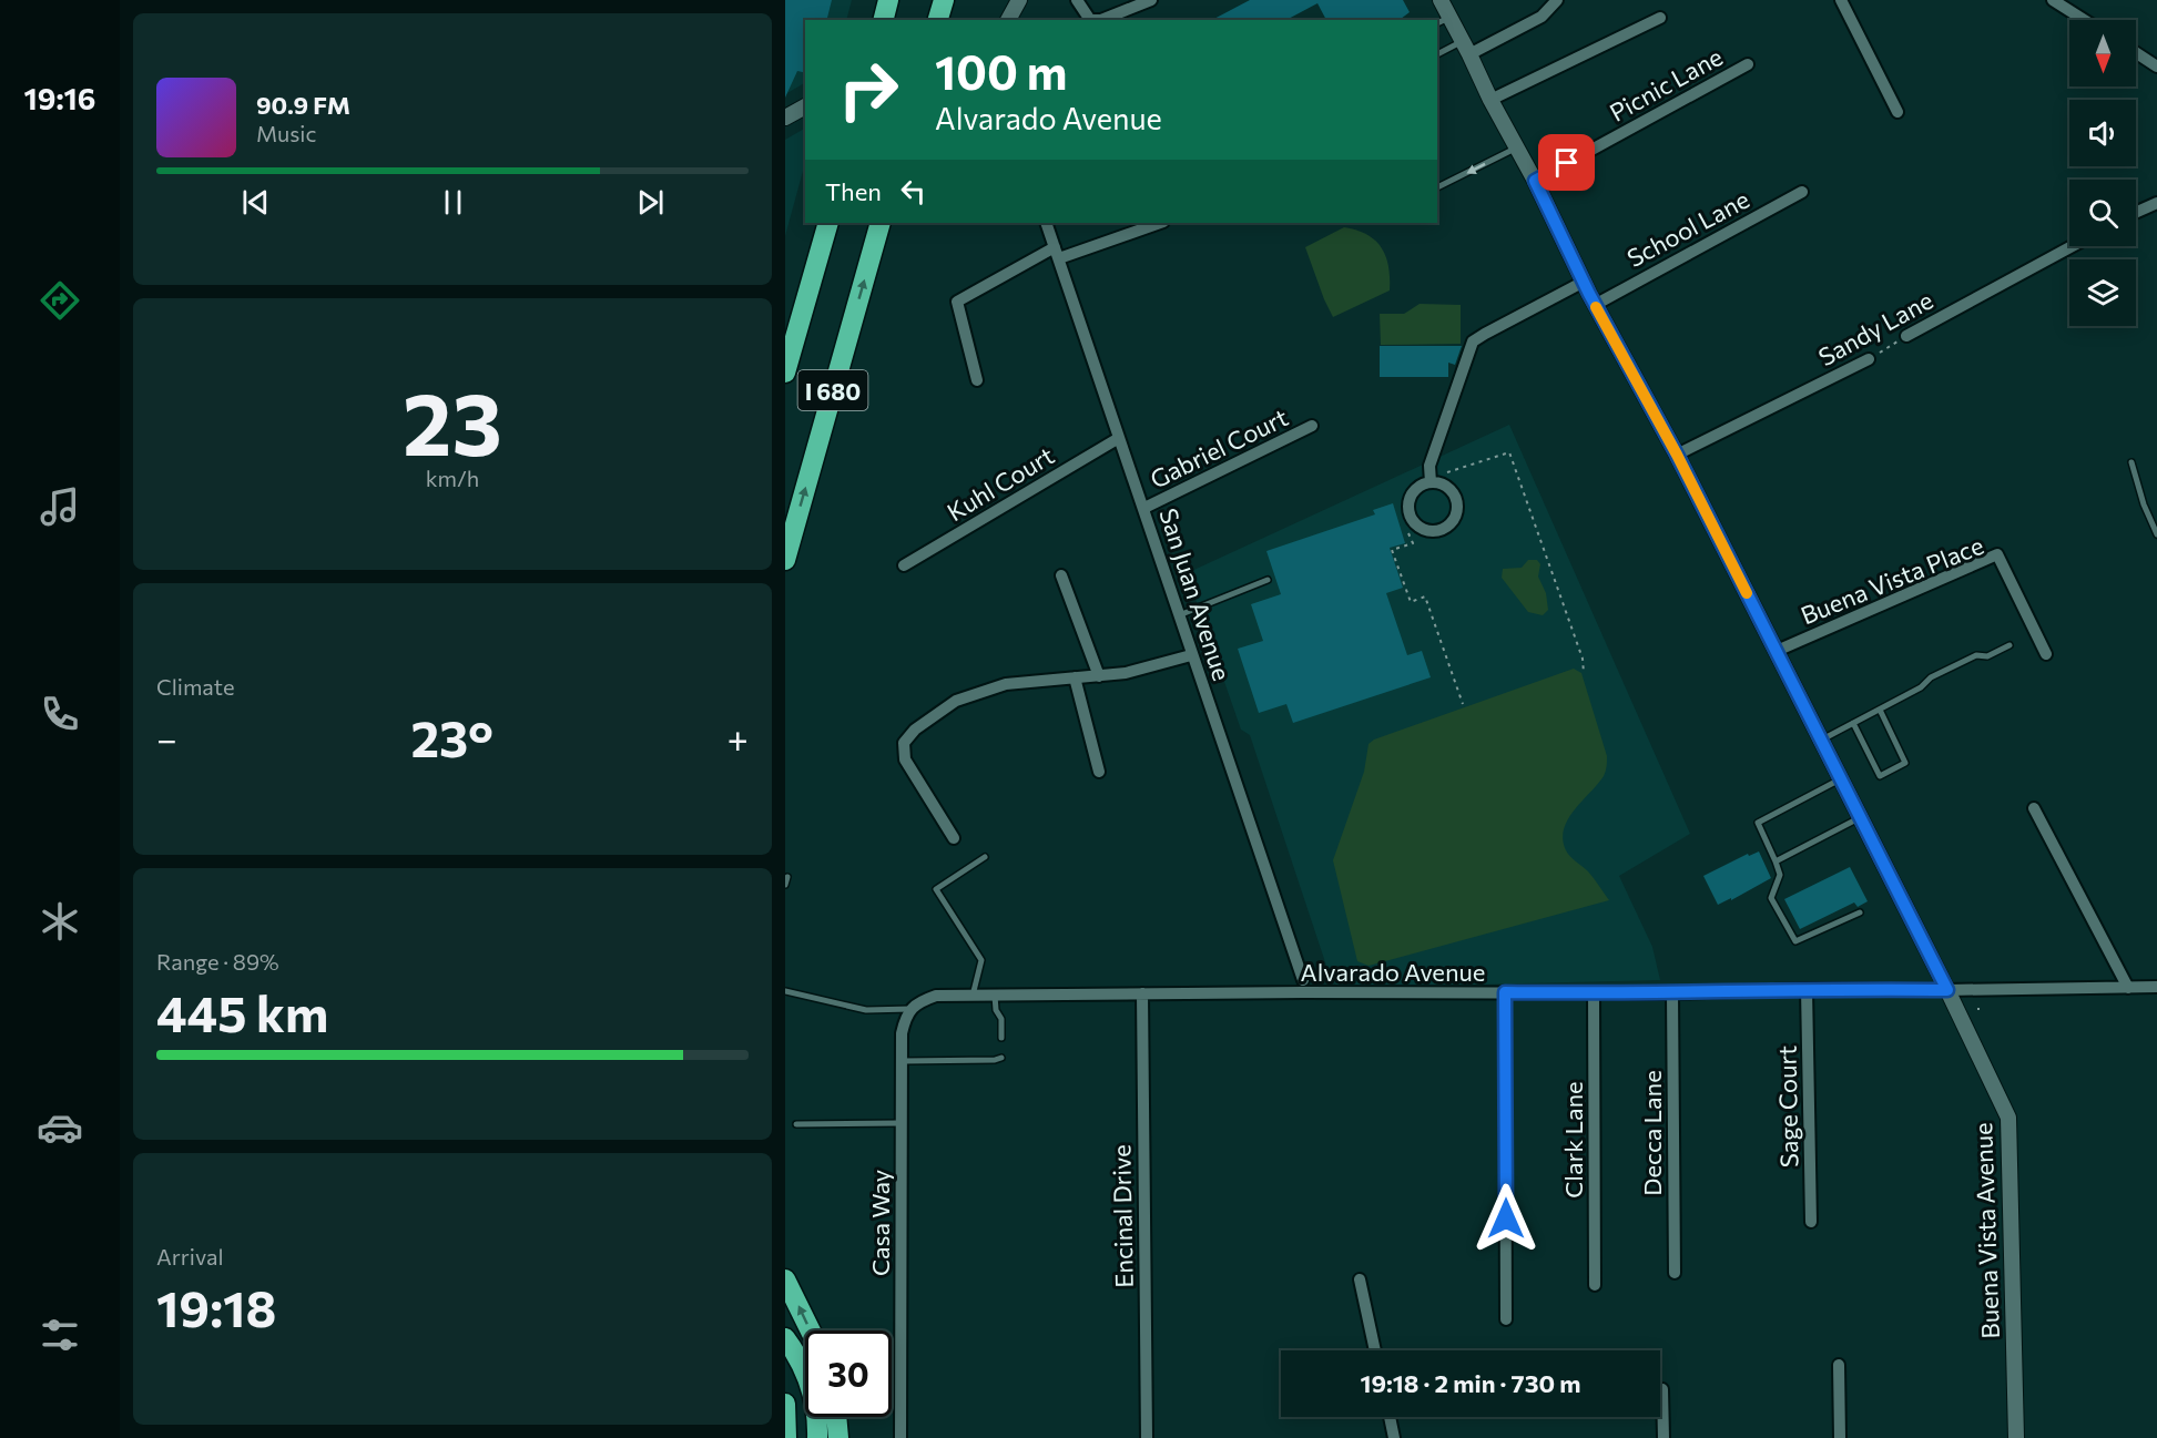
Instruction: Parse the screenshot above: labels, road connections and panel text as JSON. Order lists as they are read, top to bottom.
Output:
{
  "streets": {
    "highway": ["I 680"],
    "street": [
      "Picnic Lane",
      "School Lane",
      "Sandy Lane",
      "Gabriel Court",
      "Kuhl Court",
      "Buena Vista Place",
      "San Juan Avenue",
      "Alvarado Avenue",
      "Sage Court",
      "Decca Lane",
      "Clark Lane",
      "Encinal Drive",
      "Casa Way",
      "Buena Vista Avenue"
    ]
  },
  "crossings": [
    ["Picnic Lane", "Buena Vista Avenue"],
    ["School Lane", "Buena Vista Avenue"],
    ["Sandy Lane", "Buena Vista Avenue"],
    ["Gabriel Court", "San Juan Avenue"],
    ["Kuhl Court", "San Juan Avenue"],
    ["Buena Vista Place", "Buena Vista Avenue"],
    ["Alvarado Avenue", "Sage Court"],
    ["Alvarado Avenue", "Decca Lane"],
    ["Alvarado Avenue", "Clark Lane"],
    ["Alvarado Avenue", "Encinal Drive"],
    ["Alvarado Avenue", "Casa Way"],
    ["Alvarado Avenue", "Buena Vista Avenue"]
  ],
  "north": "bottom",
  "page": {
    "tabs": "19:16",
    "turn": ["100 m", "Alvarado Avenue"],
    "song": ["90.9 FM", "Music"],
    "then": "Then",
    "tile": [
      ["23", "km/h"],
      "Climate",
      ["Range · 89%", "445 km"],
      ["Arrival", "19:18"]
    ],
    "heat": ["−", "23°", "+"],
    "limit": "30",
    "trip": "19:18 · 2 min · 730 m"
  }
}
